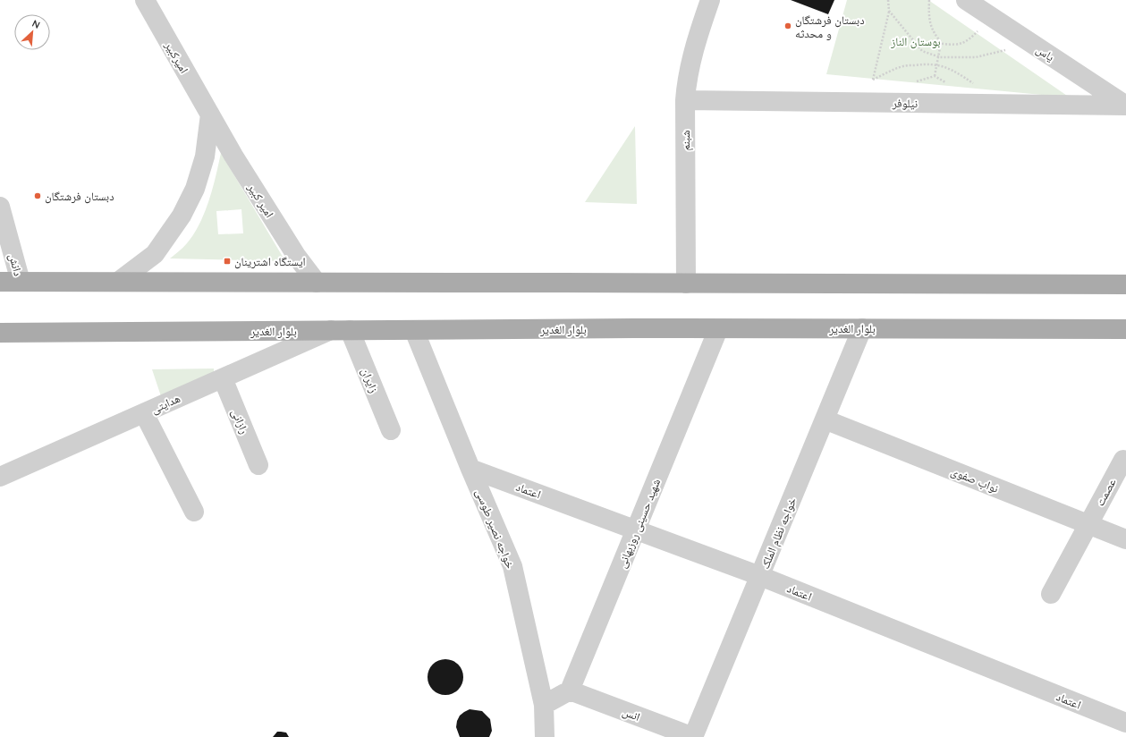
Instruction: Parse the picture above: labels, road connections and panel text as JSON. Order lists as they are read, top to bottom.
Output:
{
  "streets": {
    "main road": ["بلوار الغدیر"],
    "street": [
      "یاس",
      "امیرکبیر",
      "نیلوفر",
      "شبنم",
      "امیر کبیر",
      "دانش",
      "زایران",
      "هدایتی",
      "رازانی",
      "نواب صفوی",
      "اعتماد",
      "عصمت",
      "شهید حسینی روزبهانی",
      "خواجه نصیر طوسی",
      "خواجه نظام الملک",
      "انس"
    ]
  },
  "crossings": [
    ["یاس", "نیلوفر"],
    ["امیرکبیر", "امیر کبیر"],
    ["نیلوفر", "شبنم"],
    ["بلوار الغدیر", "زایران"],
    ["بلوار الغدیر", "هدایتی"],
    ["بلوار الغدیر", "شهید حسینی روزبهانی"],
    ["بلوار الغدیر", "خواجه نصیر طوسی"],
    ["بلوار الغدیر", "خواجه نظام الملک"],
    ["زایران", "هدایتی"],
    ["هدایتی", "رازانی"],
    ["نواب صفوی", "عصمت"],
    ["نواب صفوی", "خواجه نظام الملک"],
    ["اعتماد", "شهید حسینی روزبهانی"],
    ["اعتماد", "خواجه نصیر طوسی"],
    ["اعتماد", "خواجه نظام الملک"],
    ["شهید حسینی روزبهانی", "انس"],
    ["خواجه نظام الملک", "انس"]
  ],
  "parks": ["بوستان الناز"],
  "places": {
    "other": ["دبستان فرشتگان و محدثه", "دبستان فرشتگان"],
    "transit": ["ایستگاه اشترینان"]
  },
  "north": "top right"
}
